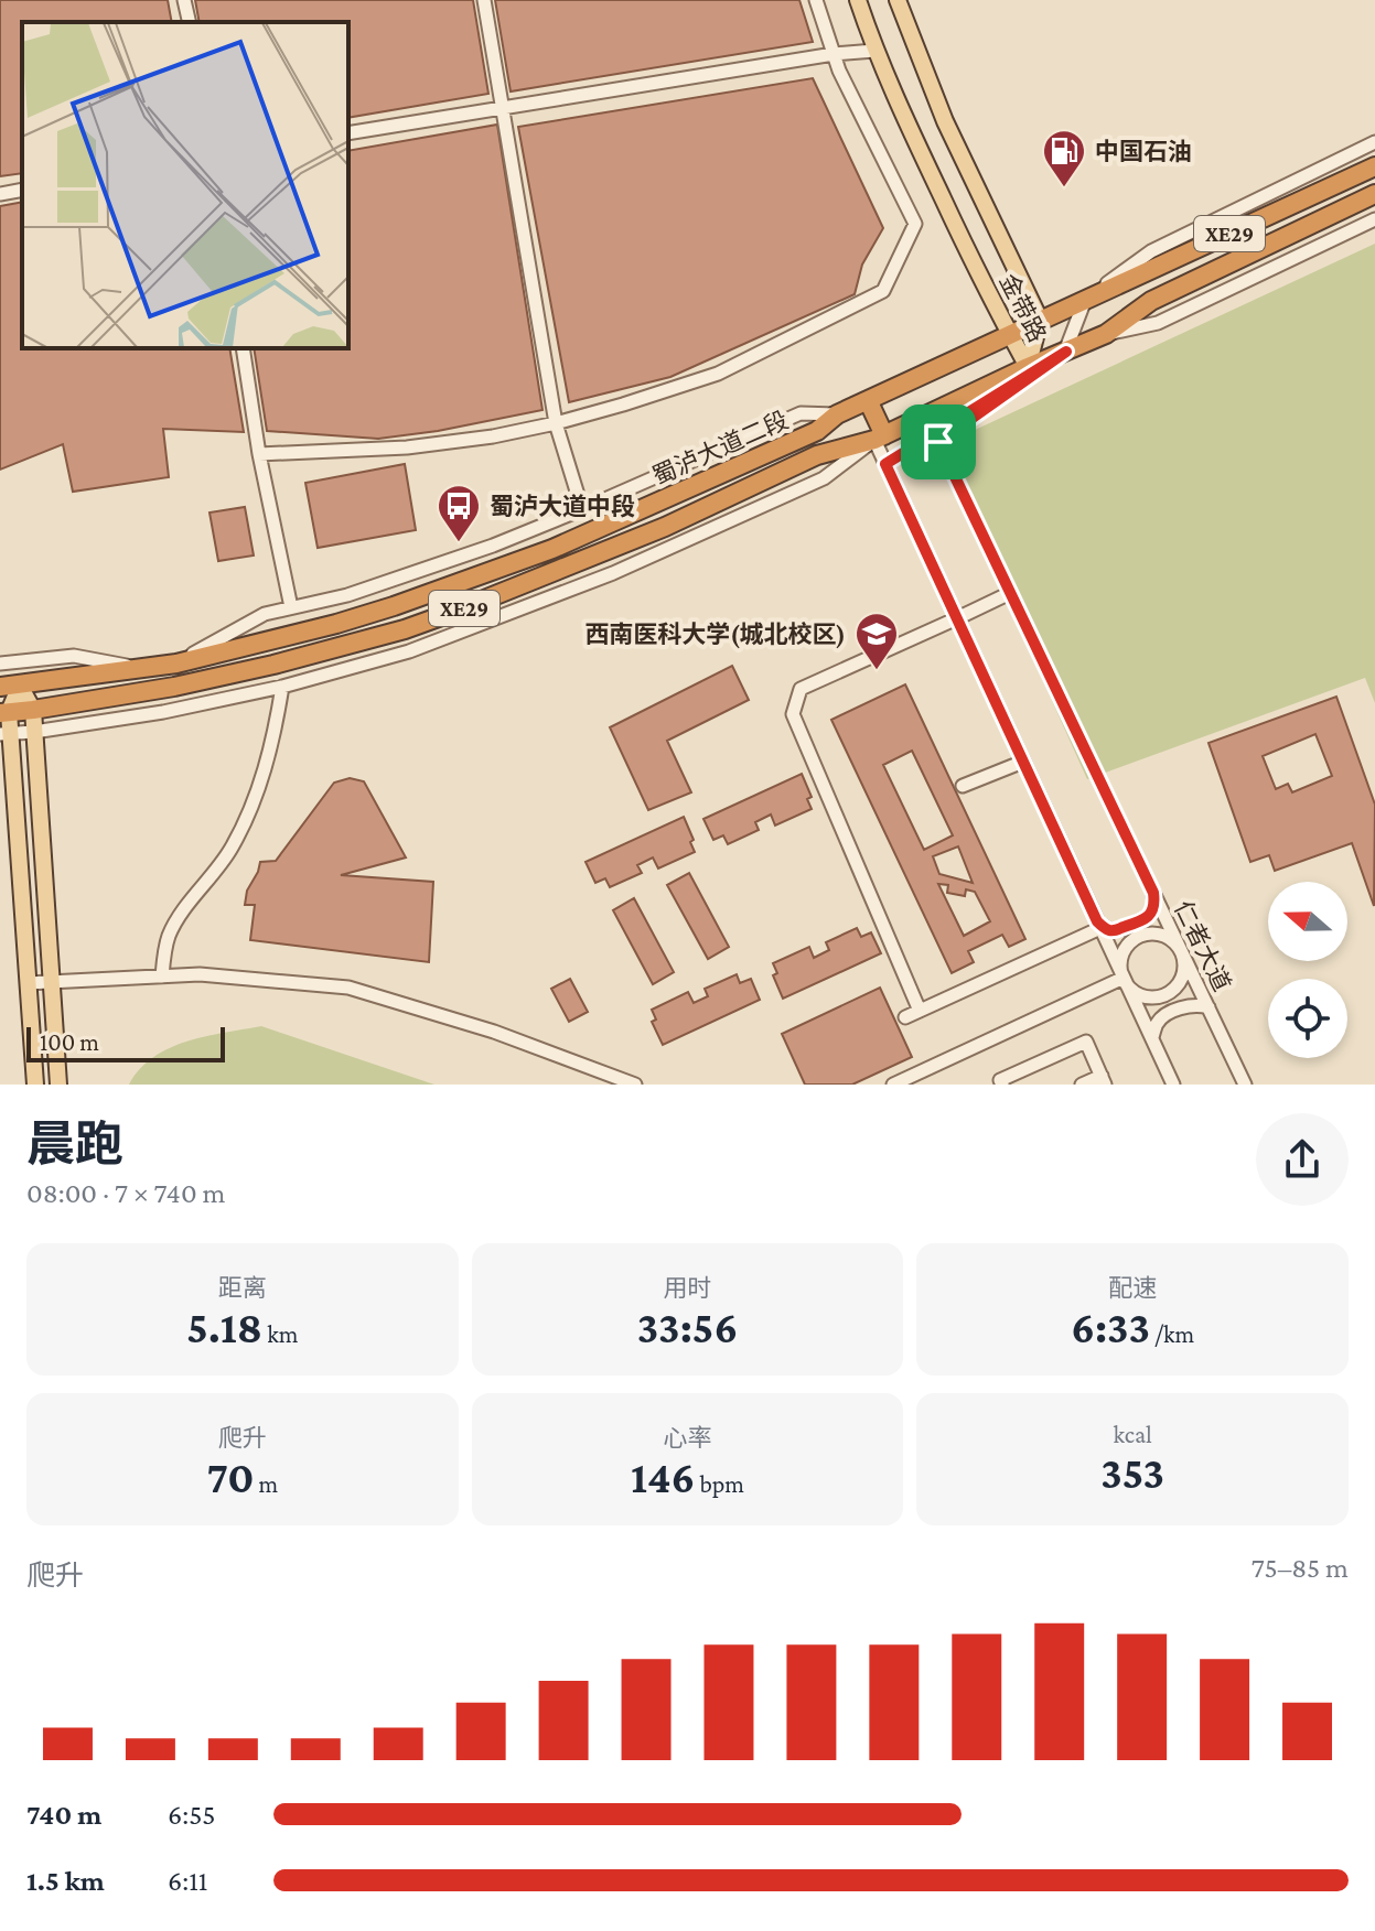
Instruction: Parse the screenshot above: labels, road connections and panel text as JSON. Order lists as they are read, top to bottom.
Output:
{
  "streets": {
    "highway": ["XE29", "蜀泸大道二段"],
    "main road": ["金带路"],
    "street": ["仁者大道"]
  },
  "crossings": [
    ["金带路", "蜀泸大道二段"],
    ["蜀泸大道二段", "仁者大道"]
  ],
  "places": {
    "fuel station": ["中国石油"],
    "bus stop": ["蜀泸大道中段"],
    "school or university": ["西南医科大学(城北校区)"]
  },
  "scale_bar": "100 m",
  "north": "left",
  "page": {
    "scale": "100 m",
    "heading": ["晨跑", "08:00 · 7 × 740 m"],
    "stats": [
      ["距离", "5.18 km"],
      ["用时", "33:56"],
      ["配速", "6:33 /km"],
      ["爬升", "70 m"],
      ["心率", "146 bpm"],
      ["kcal", "353"]
    ],
    "chart": ["爬升", "75–85 m"],
    "list": [
      {
        "name": "740 m",
        "note": "6:55"
      },
      {
        "name": "1.5 km",
        "note": "6:11"
      }
    ]
  }
}
